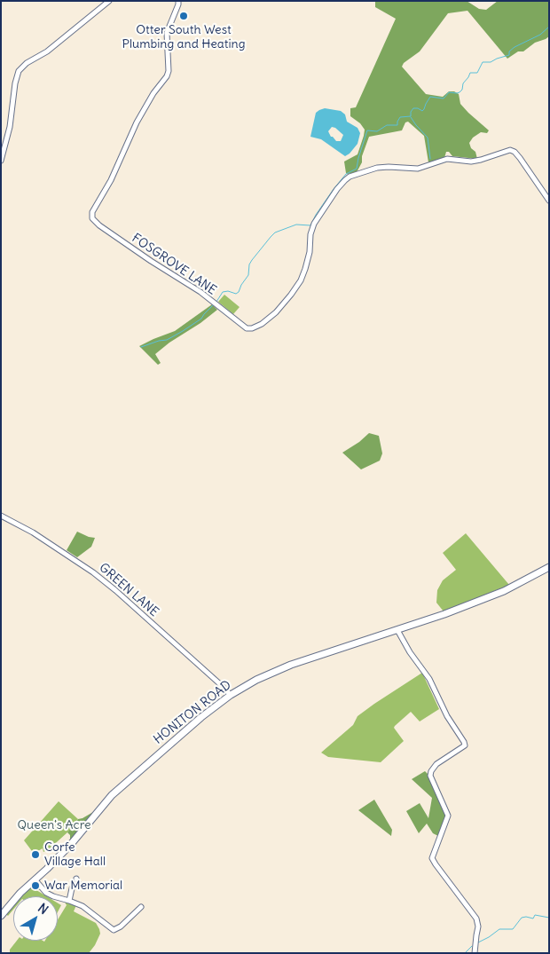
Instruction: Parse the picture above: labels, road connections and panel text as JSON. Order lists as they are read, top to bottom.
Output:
{
  "streets": {
    "main road": ["HONITON ROAD"],
    "street": ["FOSGROVE LANE", "GREEN LANE"]
  },
  "crossings": [
    ["GREEN LANE", "HONITON ROAD"]
  ],
  "parks": ["Queen's Acre"],
  "places": ["Otter South West Plumbing and Heating", "Corfe Village Hall", "War Memorial"],
  "north": "top right"
}
